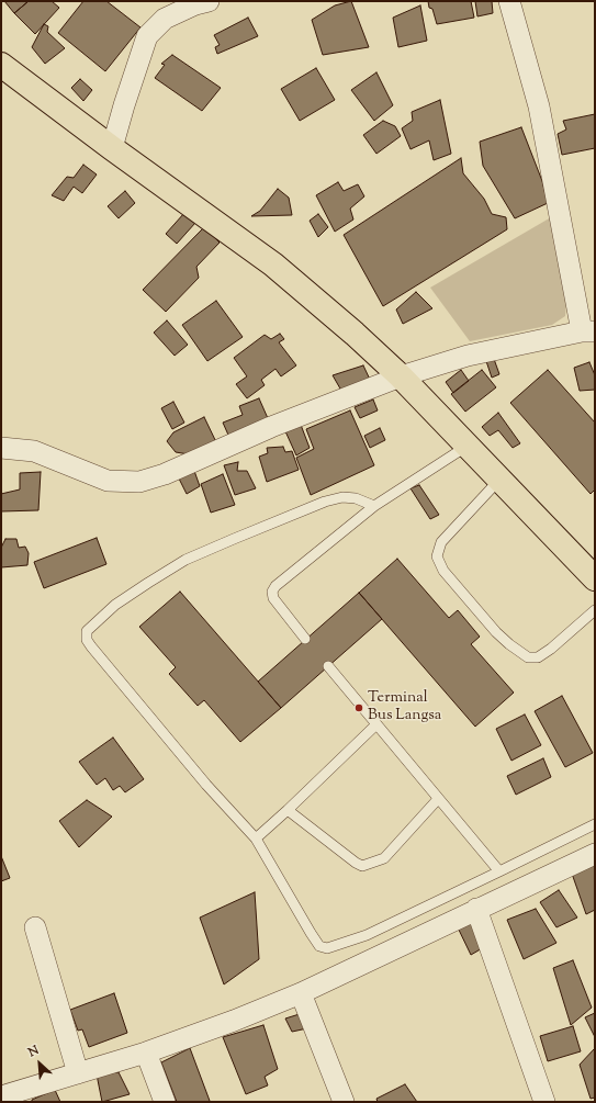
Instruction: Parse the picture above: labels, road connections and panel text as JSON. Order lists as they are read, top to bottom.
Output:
{
  "places": ["Terminal Bus Langsa"],
  "north": "top left"
}
